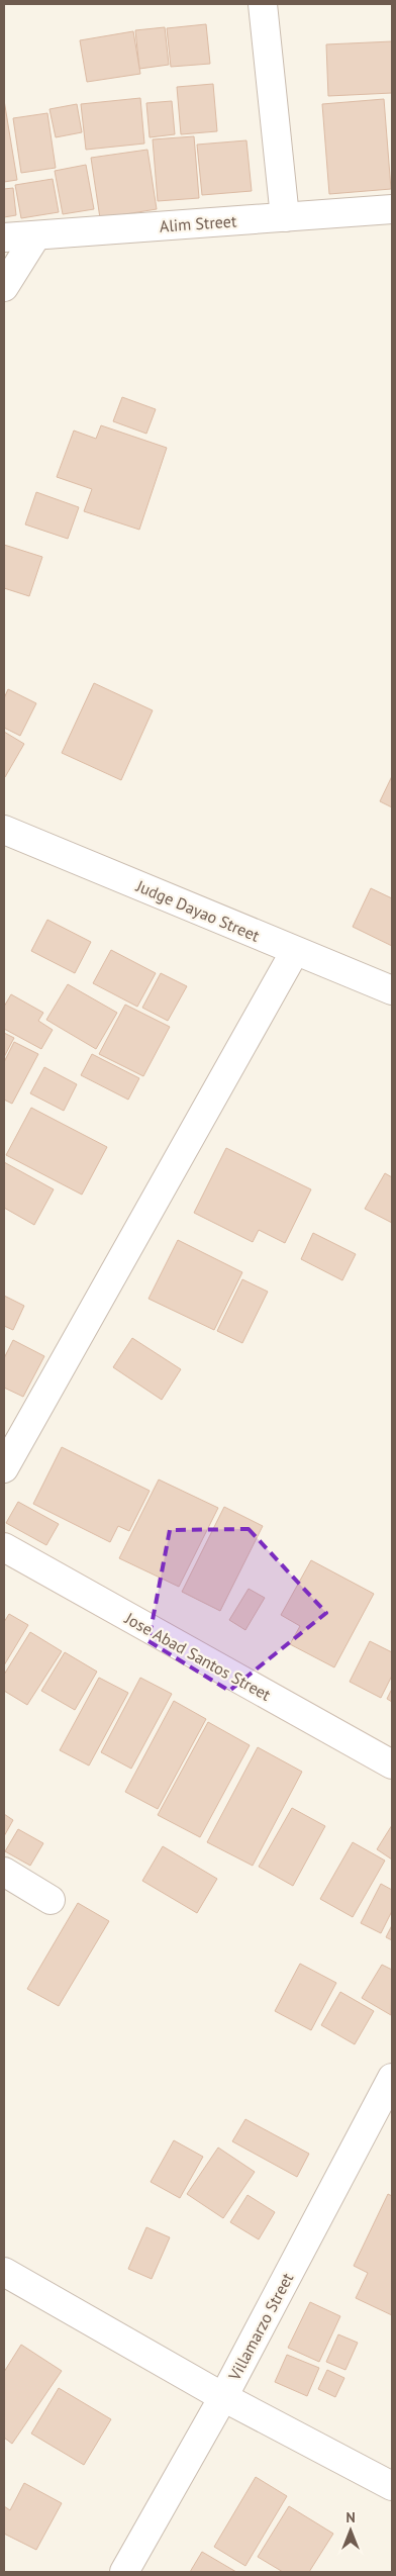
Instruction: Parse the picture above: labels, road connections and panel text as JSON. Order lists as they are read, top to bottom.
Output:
{
  "streets": {
    "street": [
      "Alim Street",
      "Judge Dayao Street",
      "Jose Abad Santos Street",
      "Villamarzo Street"
    ]
  },
  "north": "top"
}
